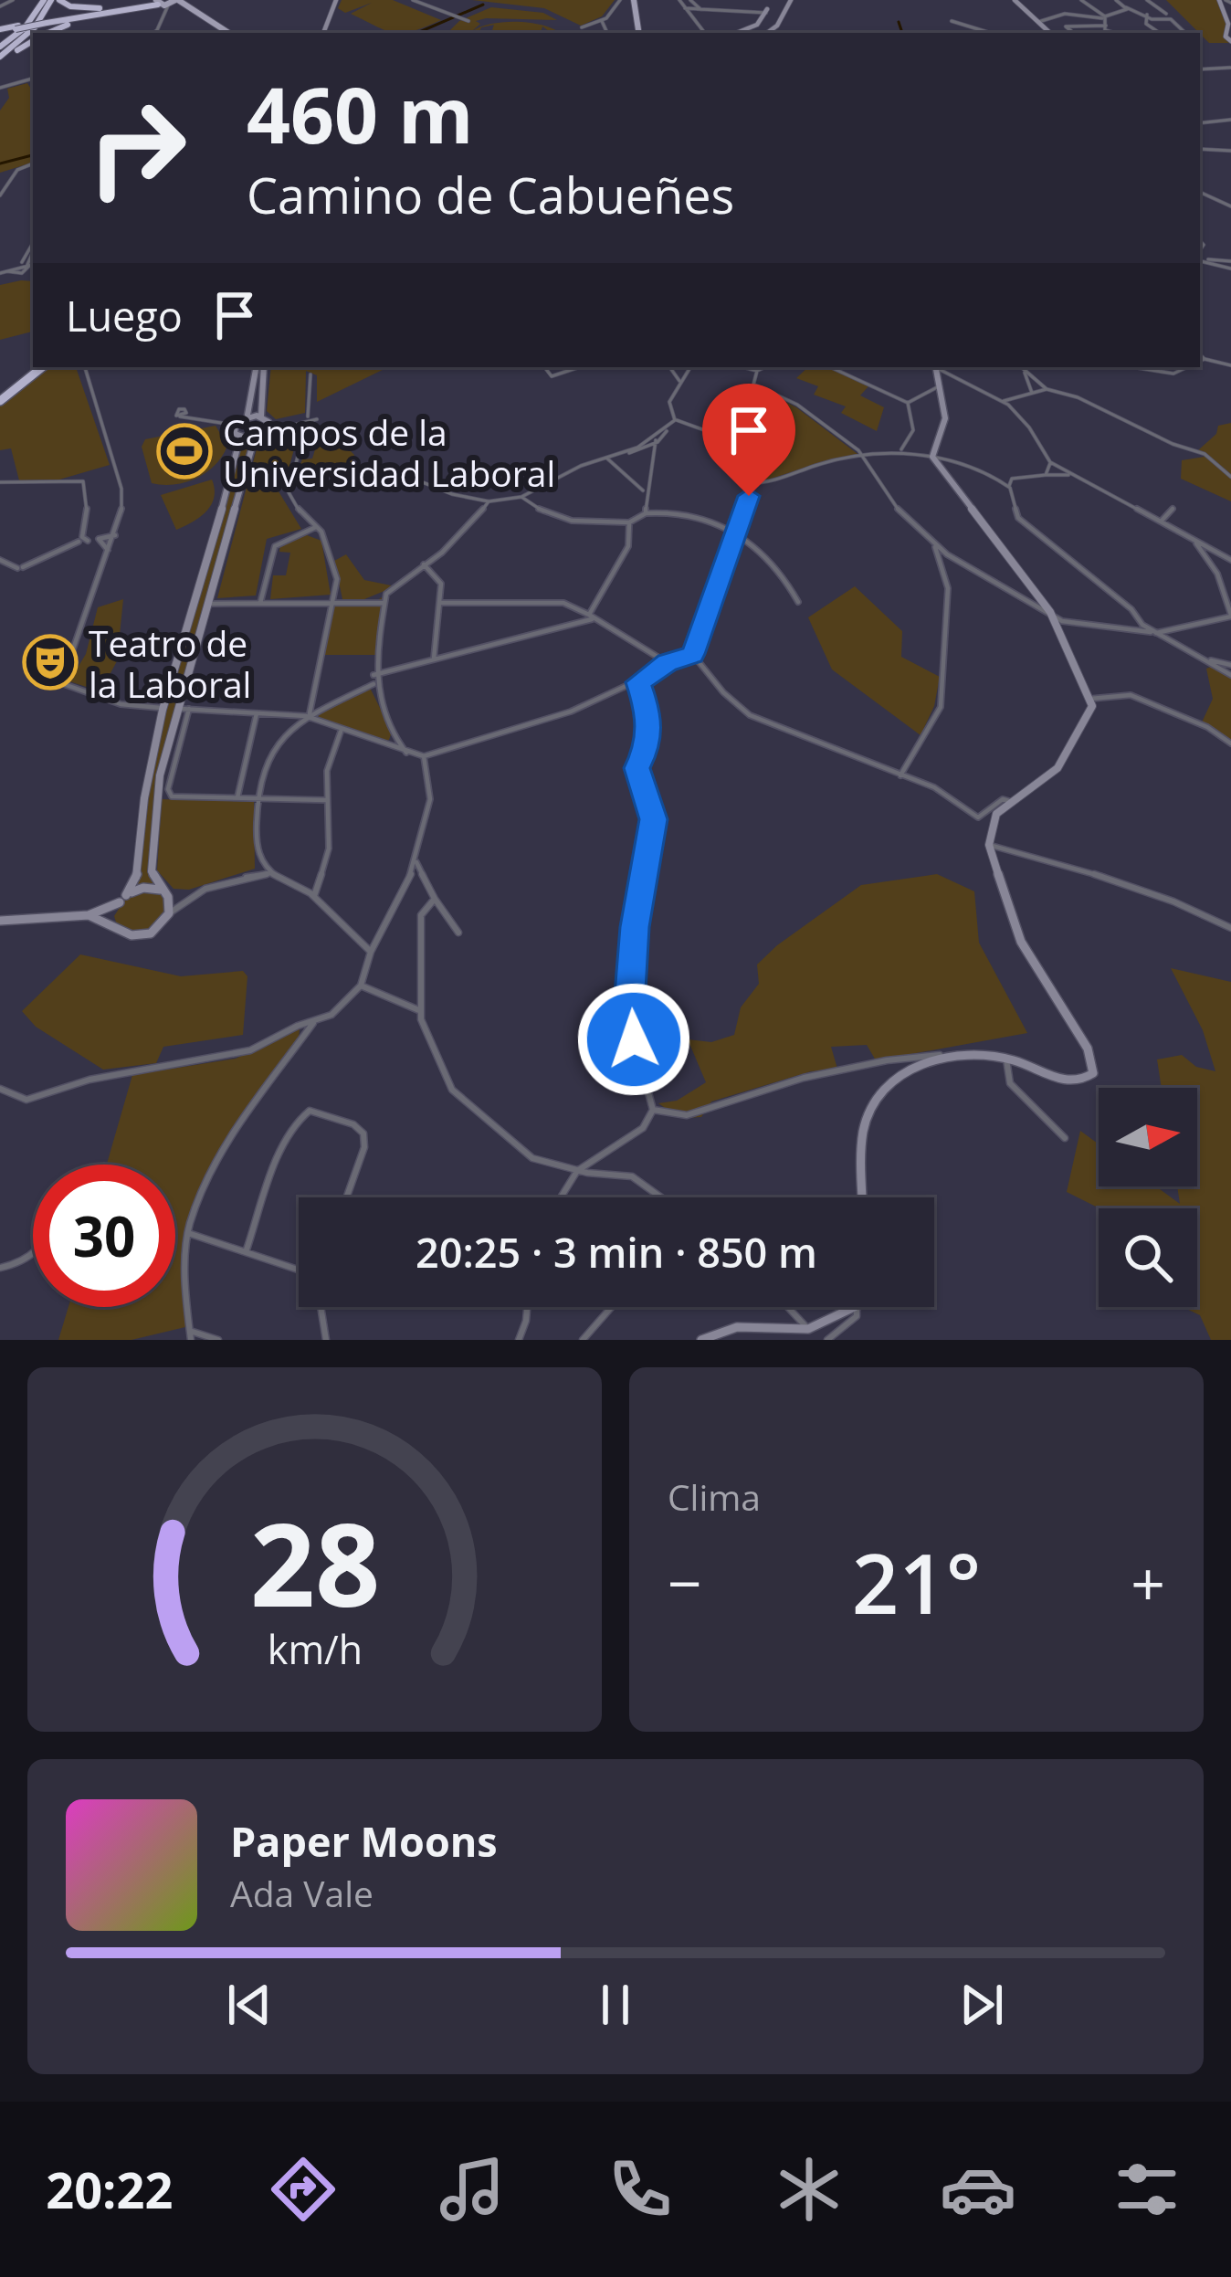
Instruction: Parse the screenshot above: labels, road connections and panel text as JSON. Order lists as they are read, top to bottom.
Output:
{
  "places": {
    "sports": ["Campos de la Universidad Laboral"],
    "theatre": ["Teatro de la Laboral"]
  },
  "north": "right",
  "page": {
    "turn": ["460 m", "Camino de Cabueñes"],
    "then": "Luego",
    "limit": "30",
    "trip": "20:25 · 3 min · 850 m",
    "tile": "Clima",
    "heat": ["−", "21°", "+"],
    "song": ["Paper Moons", "Ada Vale"],
    "tabs": "20:22",
    "gauge": ["28", "km/h"]
  }
}
